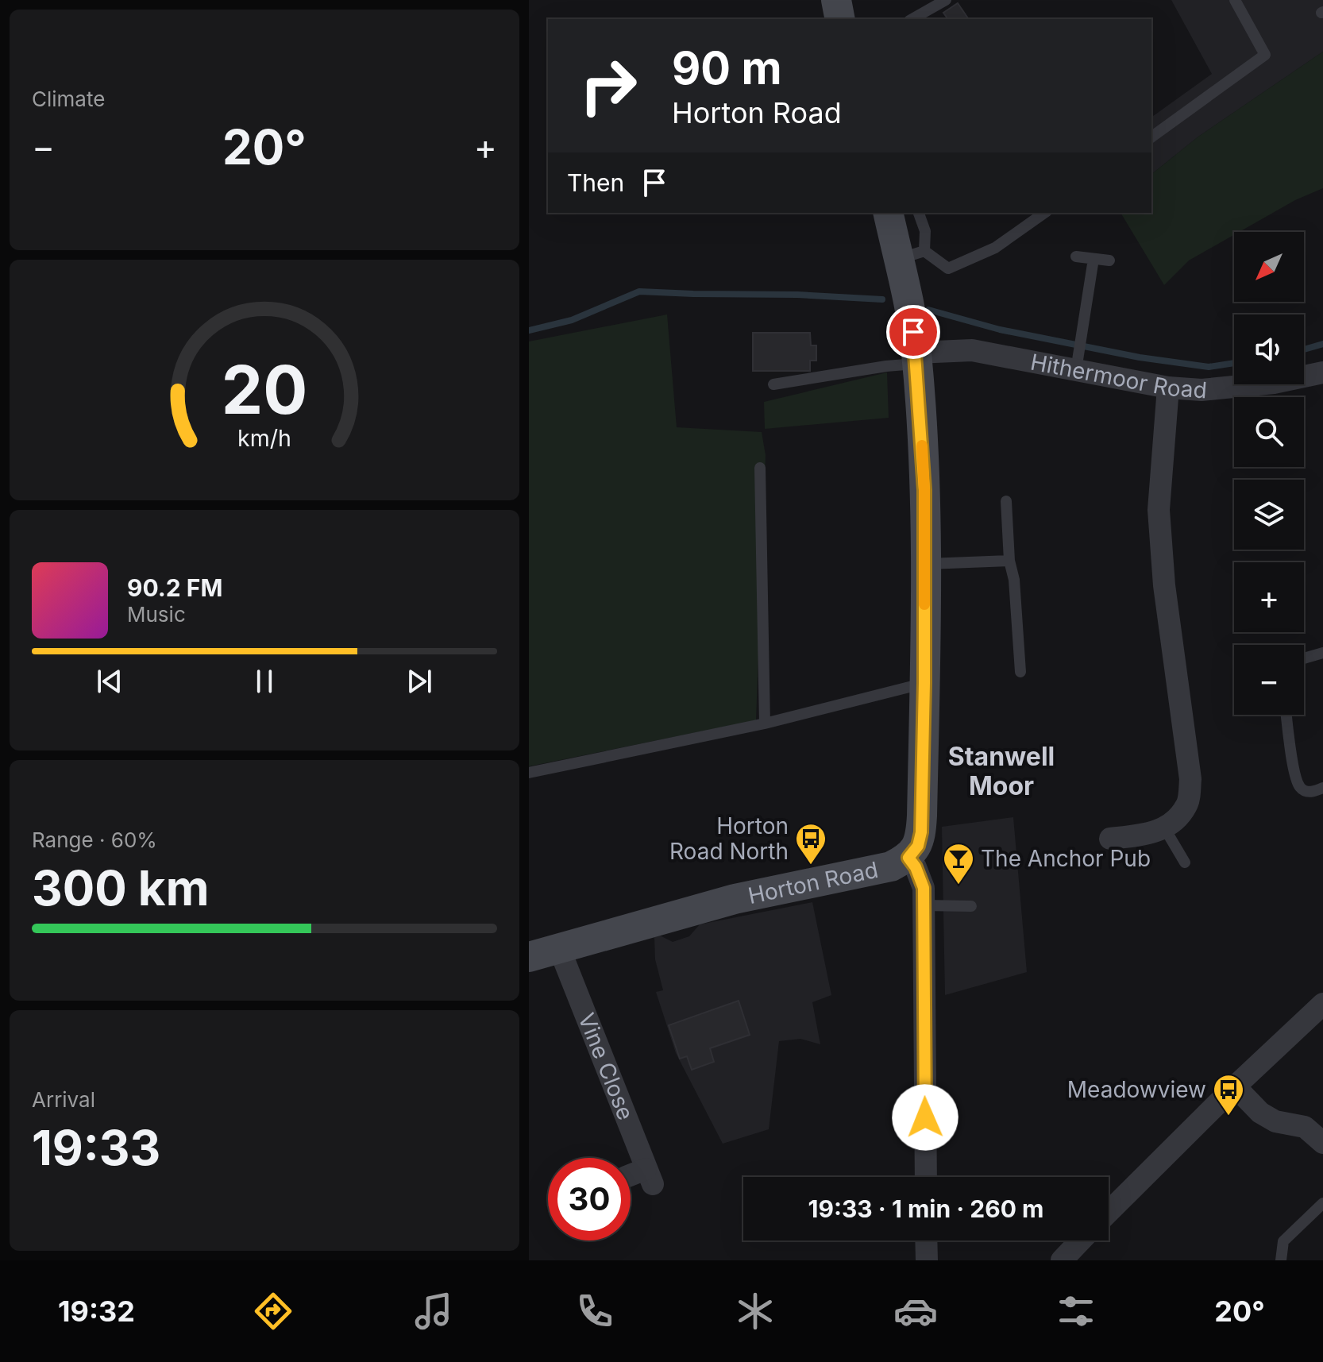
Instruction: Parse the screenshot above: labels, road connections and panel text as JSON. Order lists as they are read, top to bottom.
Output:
{
  "streets": {
    "street": ["Hithermoor Road", "Horton Road", "Vine Close"]
  },
  "crossings": [
    ["Hithermoor Road", "Horton Road"],
    ["Horton Road", "Vine Close"]
  ],
  "districts": ["Stanwell Moor"],
  "places": {
    "bus stop": ["Horton Road North", "Meadowview"],
    "bar": ["The Anchor Pub"]
  },
  "north": "bottom left",
  "page": {
    "tile": [
      "Climate",
      ["Range · 60%", "300 km"],
      ["Arrival", "19:33"]
    ],
    "turn": ["90 m", "Horton Road"],
    "heat": ["−", "20°", "+"],
    "then": "Then",
    "map_buttons": ["+", "−"],
    "song": ["90.2 FM", "Music"],
    "limit": "30",
    "trip": "19:33 · 1 min · 260 m",
    "tabs": ["19:32", "20°"],
    "gauge": ["20", "km/h"]
  }
}
